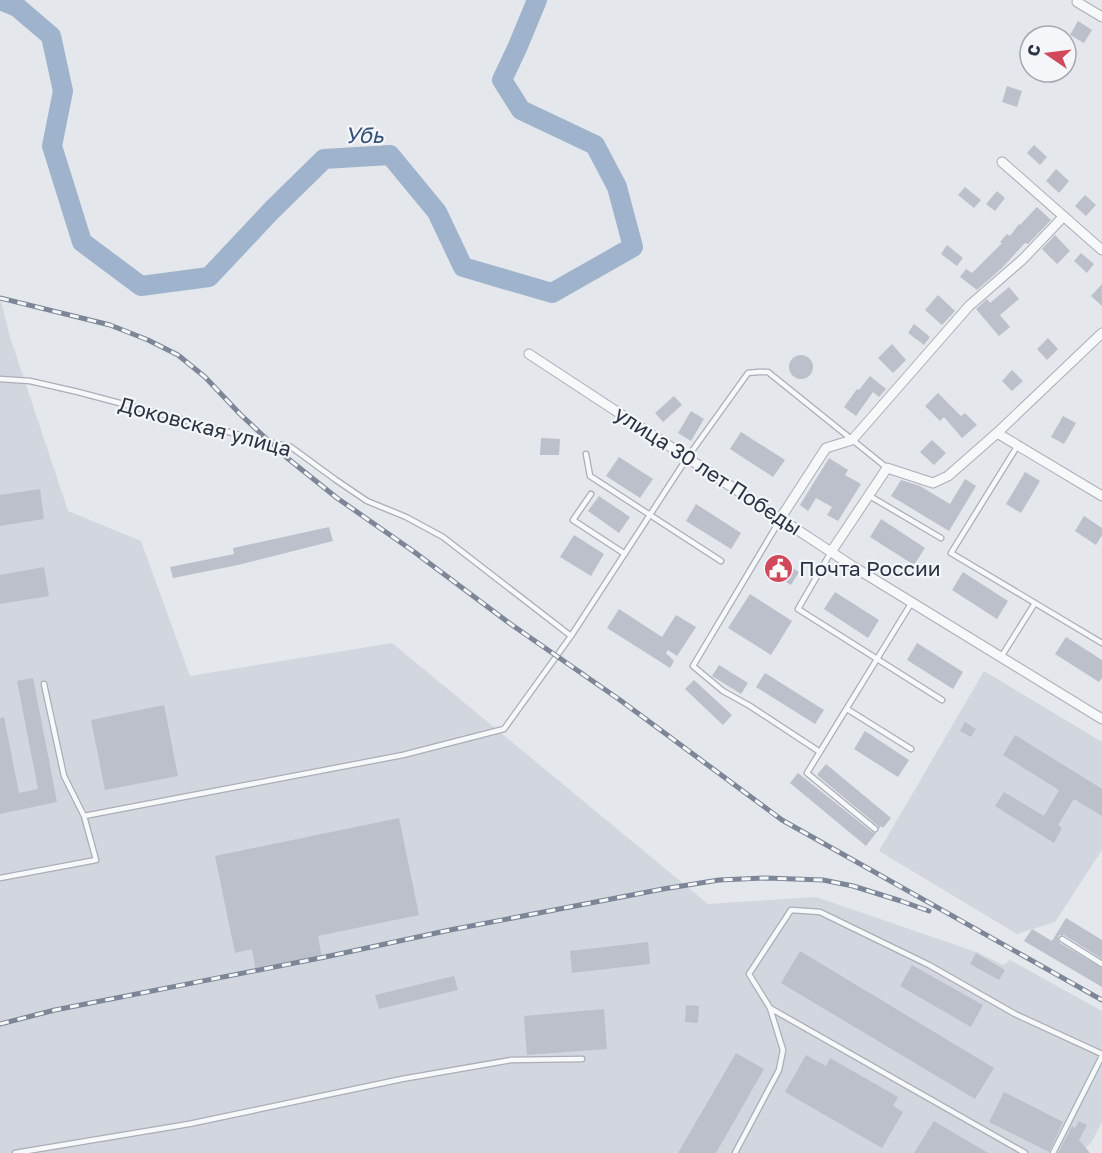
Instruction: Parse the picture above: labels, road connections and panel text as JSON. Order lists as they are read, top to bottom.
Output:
{
  "streets": {
    "street": ["улица 30 лет Победы"],
    "lane": ["Доковская улица"]
  },
  "water": ["Убь"],
  "places": {
    "public building": ["Почта России"]
  },
  "north": "left"
}
